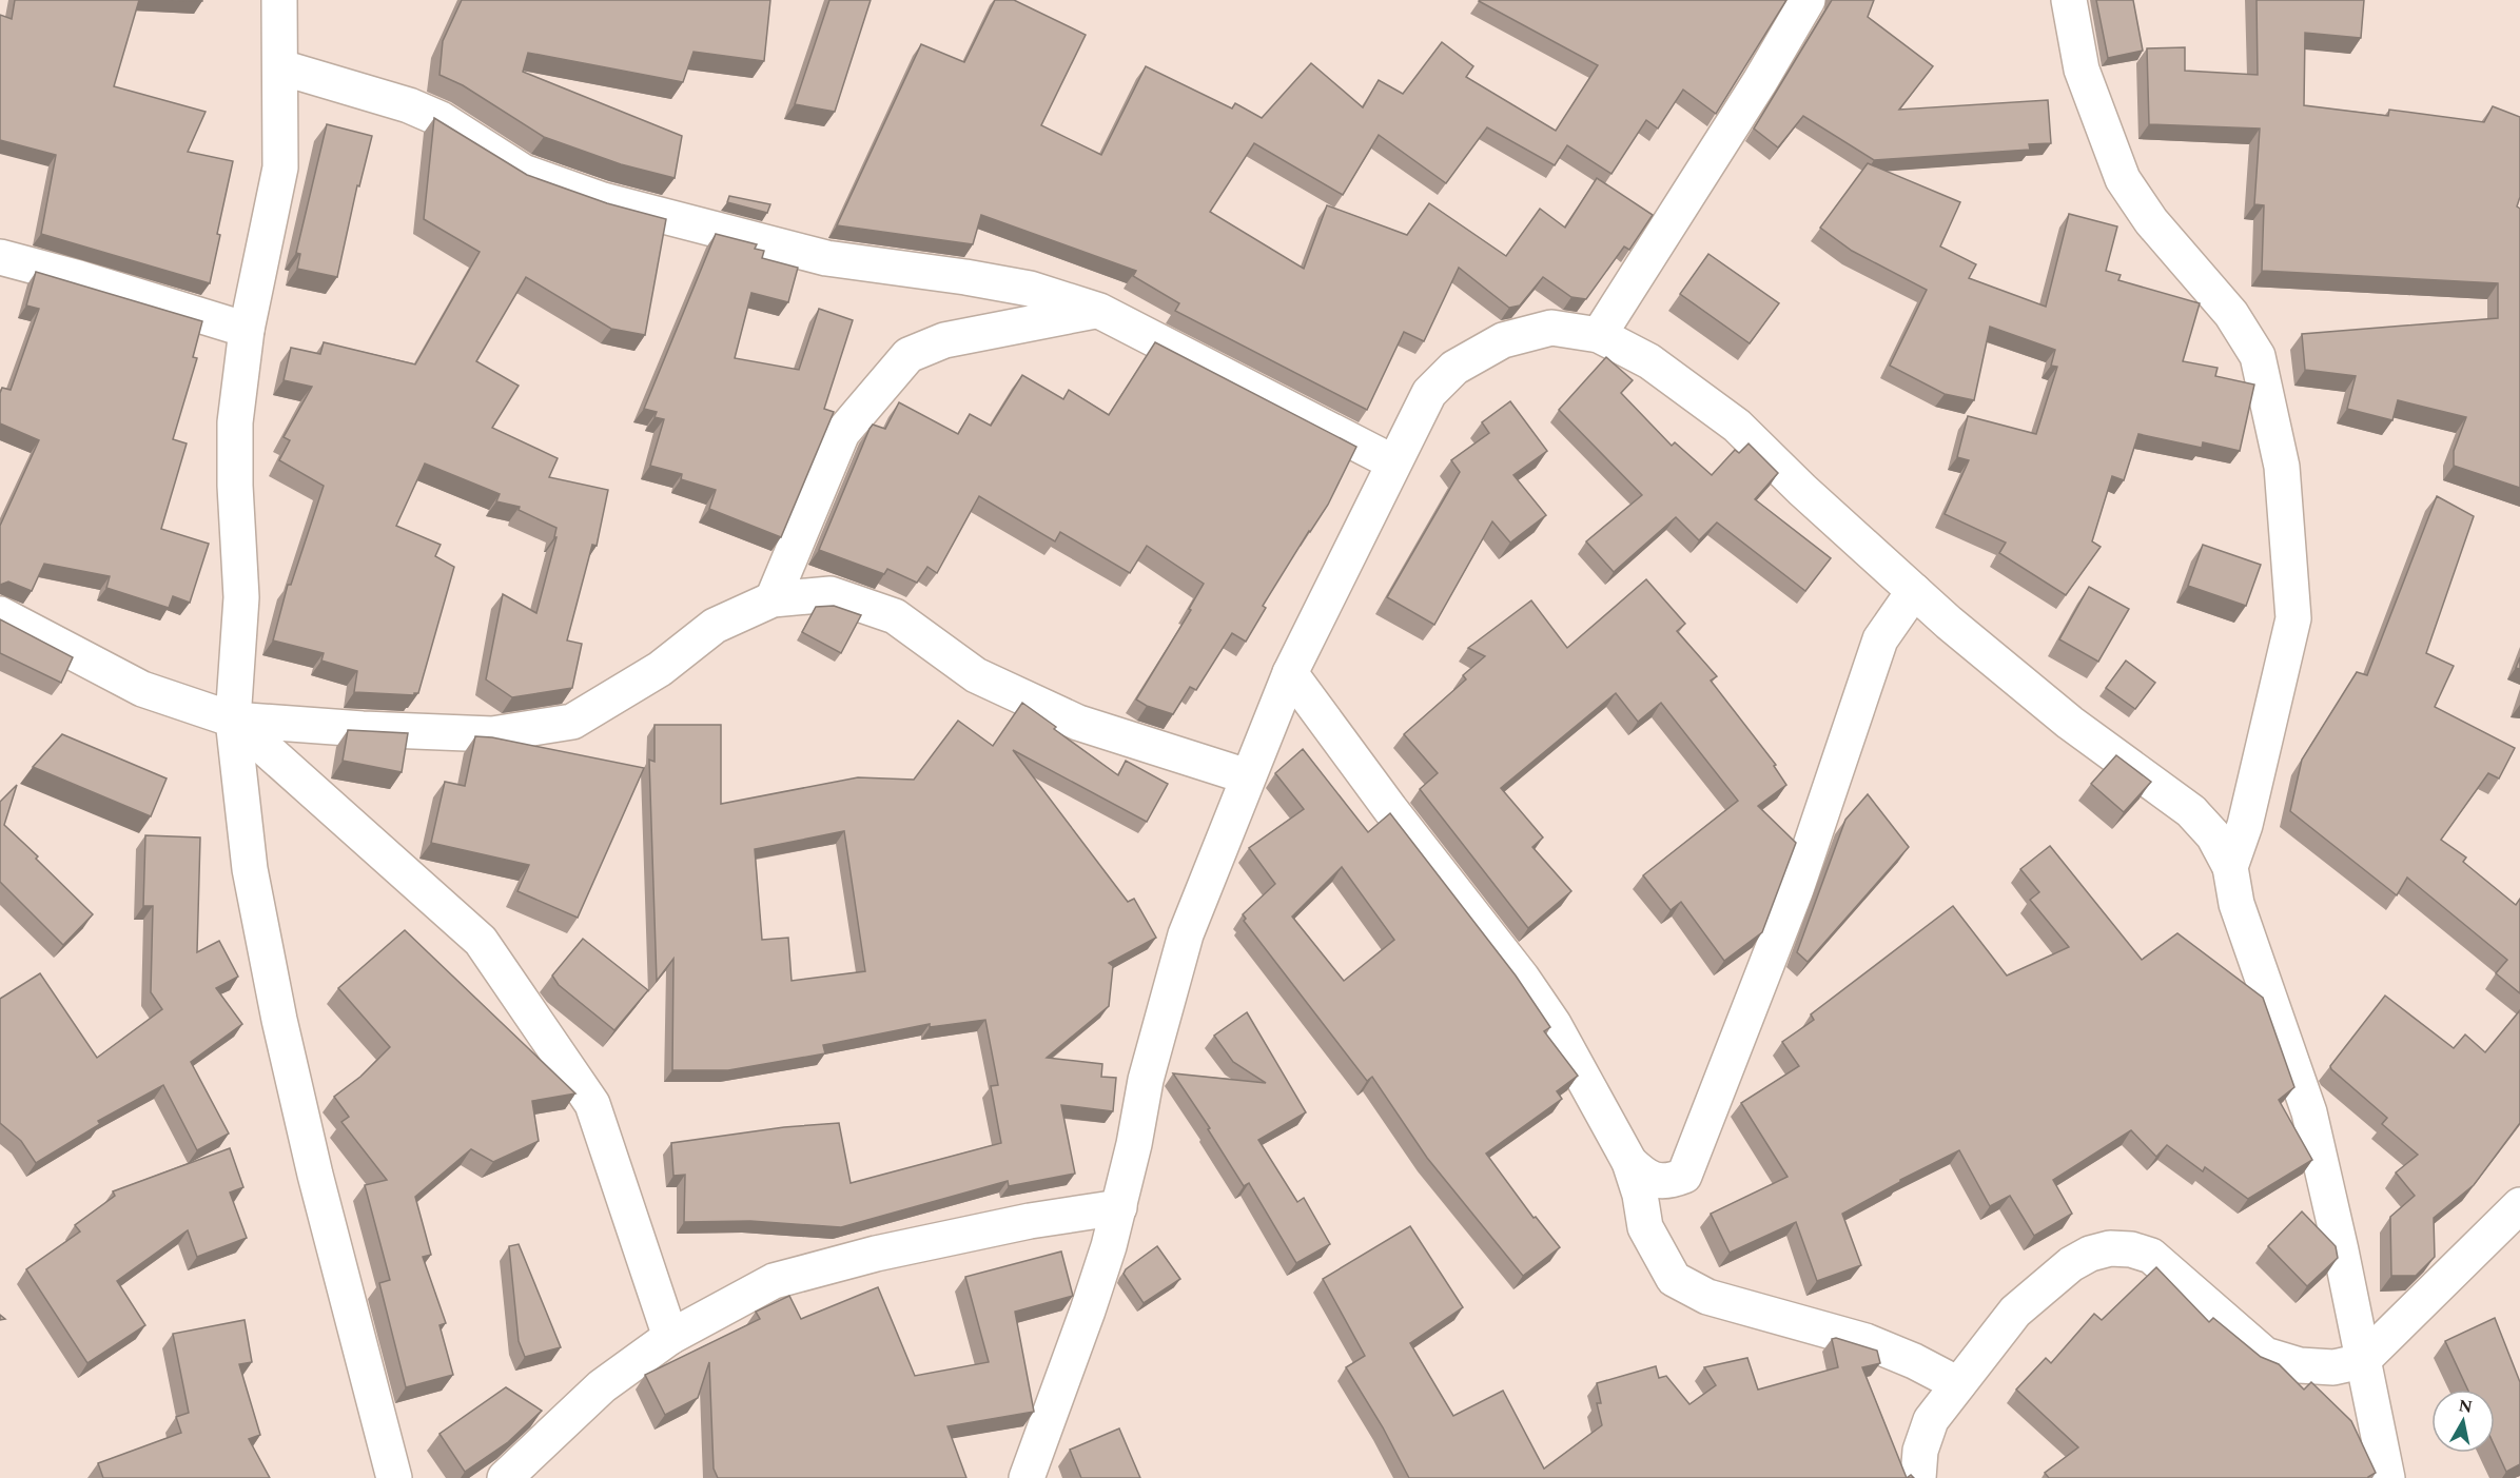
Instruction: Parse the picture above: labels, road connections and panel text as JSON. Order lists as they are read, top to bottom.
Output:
{
  "north": "top"
}
